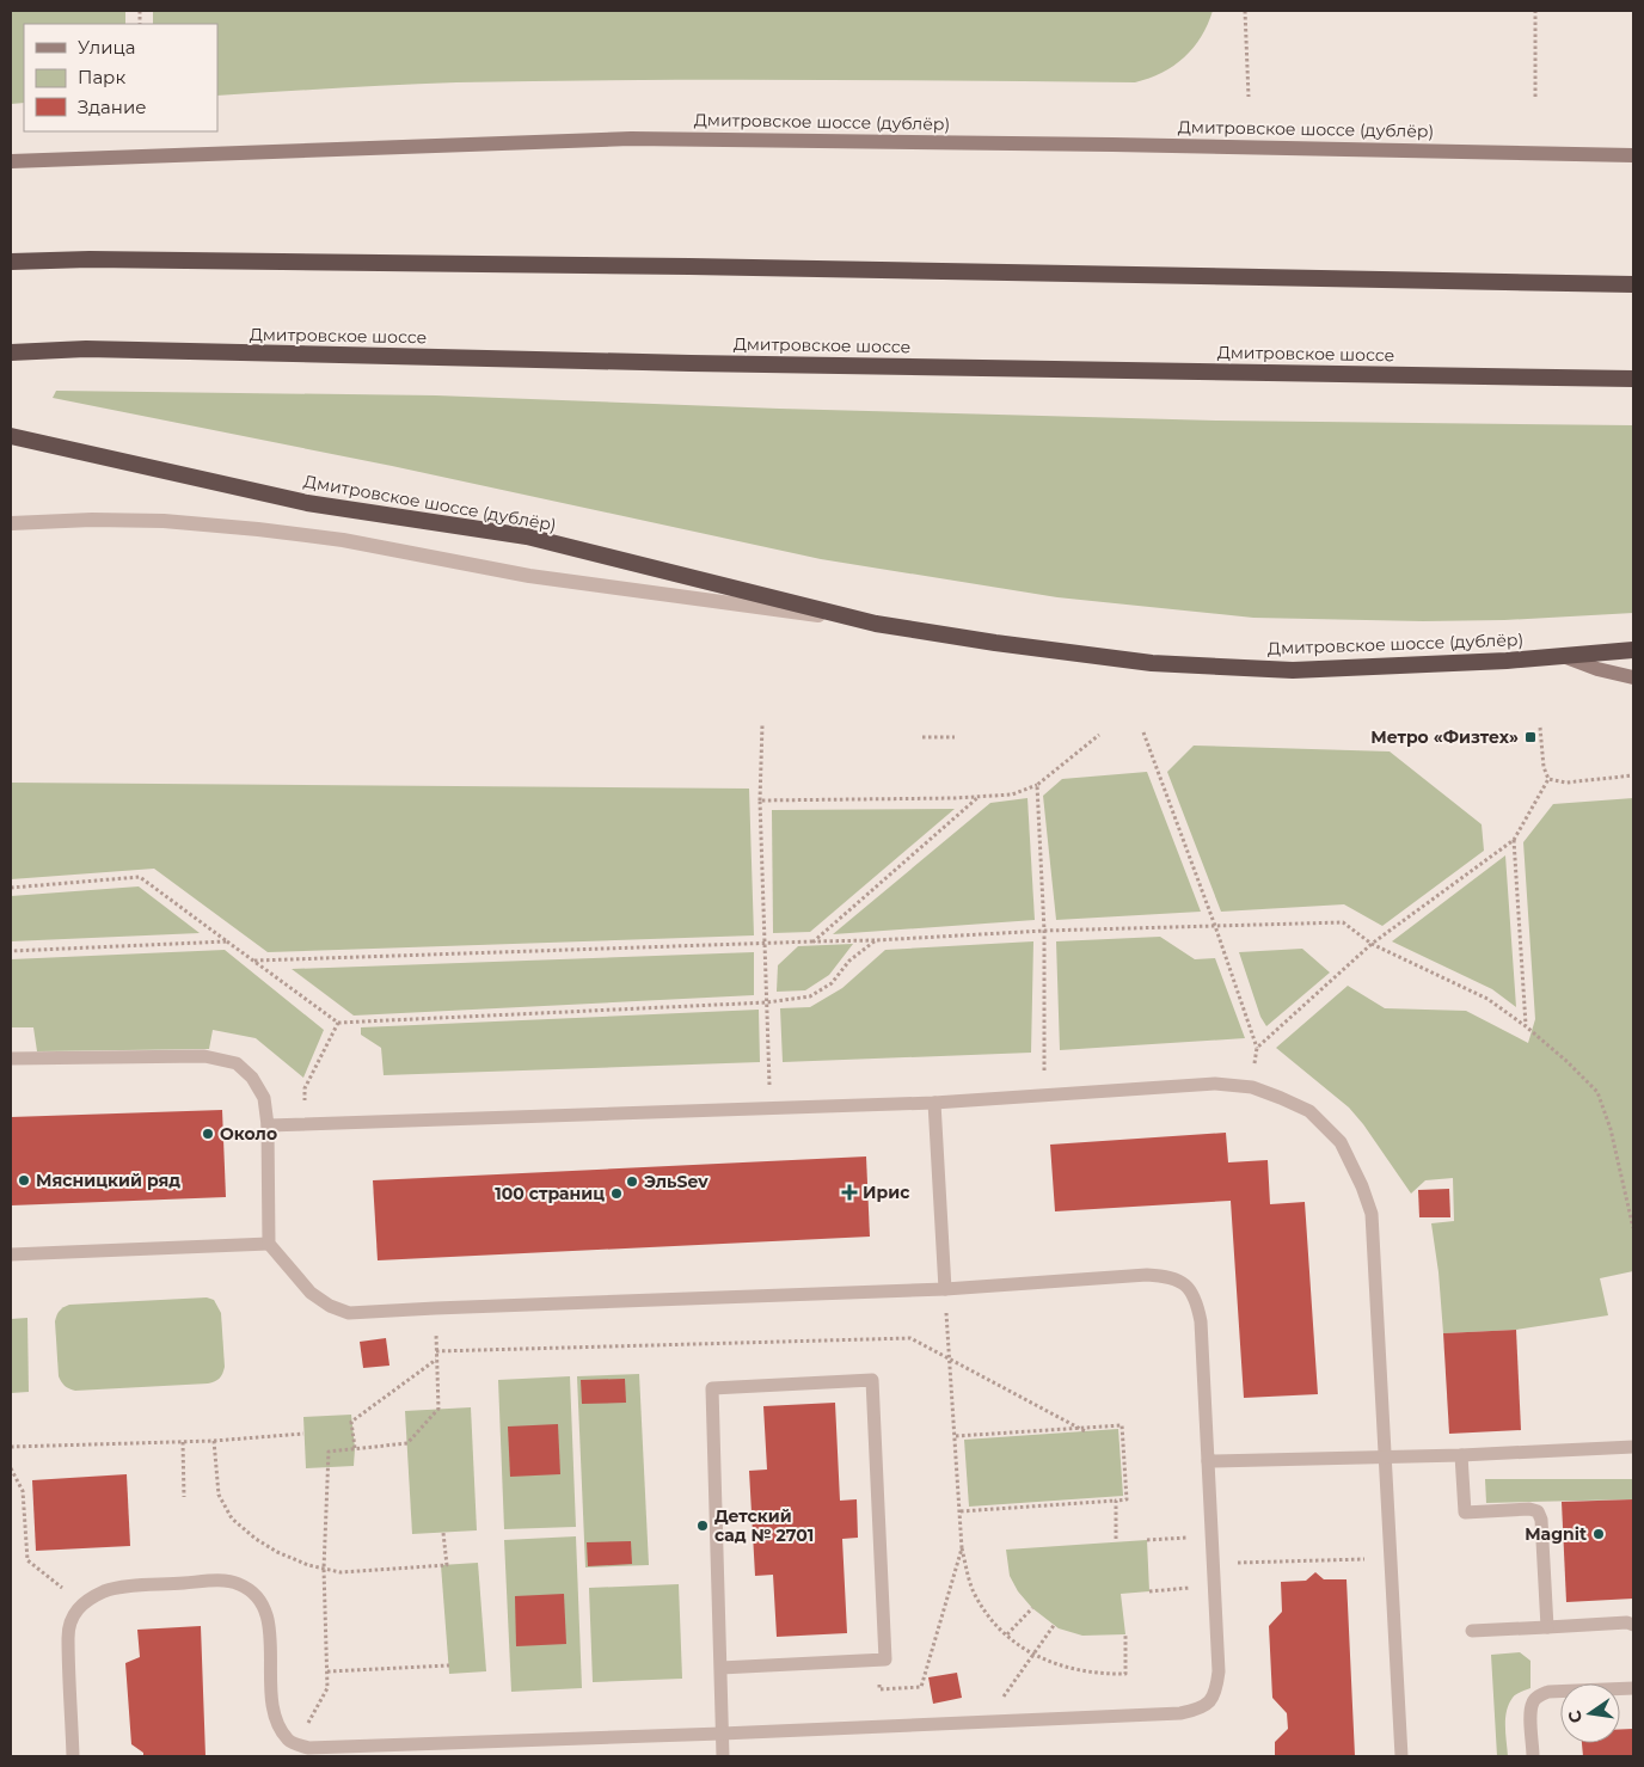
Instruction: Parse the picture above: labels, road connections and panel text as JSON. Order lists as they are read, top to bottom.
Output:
{
  "streets": {
    "highway": ["Дмитровское шоссе (дублёр)", "Дмитровское шоссе"]
  },
  "places": {
    "transit": ["Метро «Физтех»"],
    "other": [
      "Около",
      "Мясницкий ряд",
      "ЭльSev",
      "100 страниц",
      "Детский сад № 2701",
      "Magnit"
    ],
    "health": ["Ирис"]
  },
  "legend": ["Улица", "Парк", "Здание"],
  "north": "left"
}
